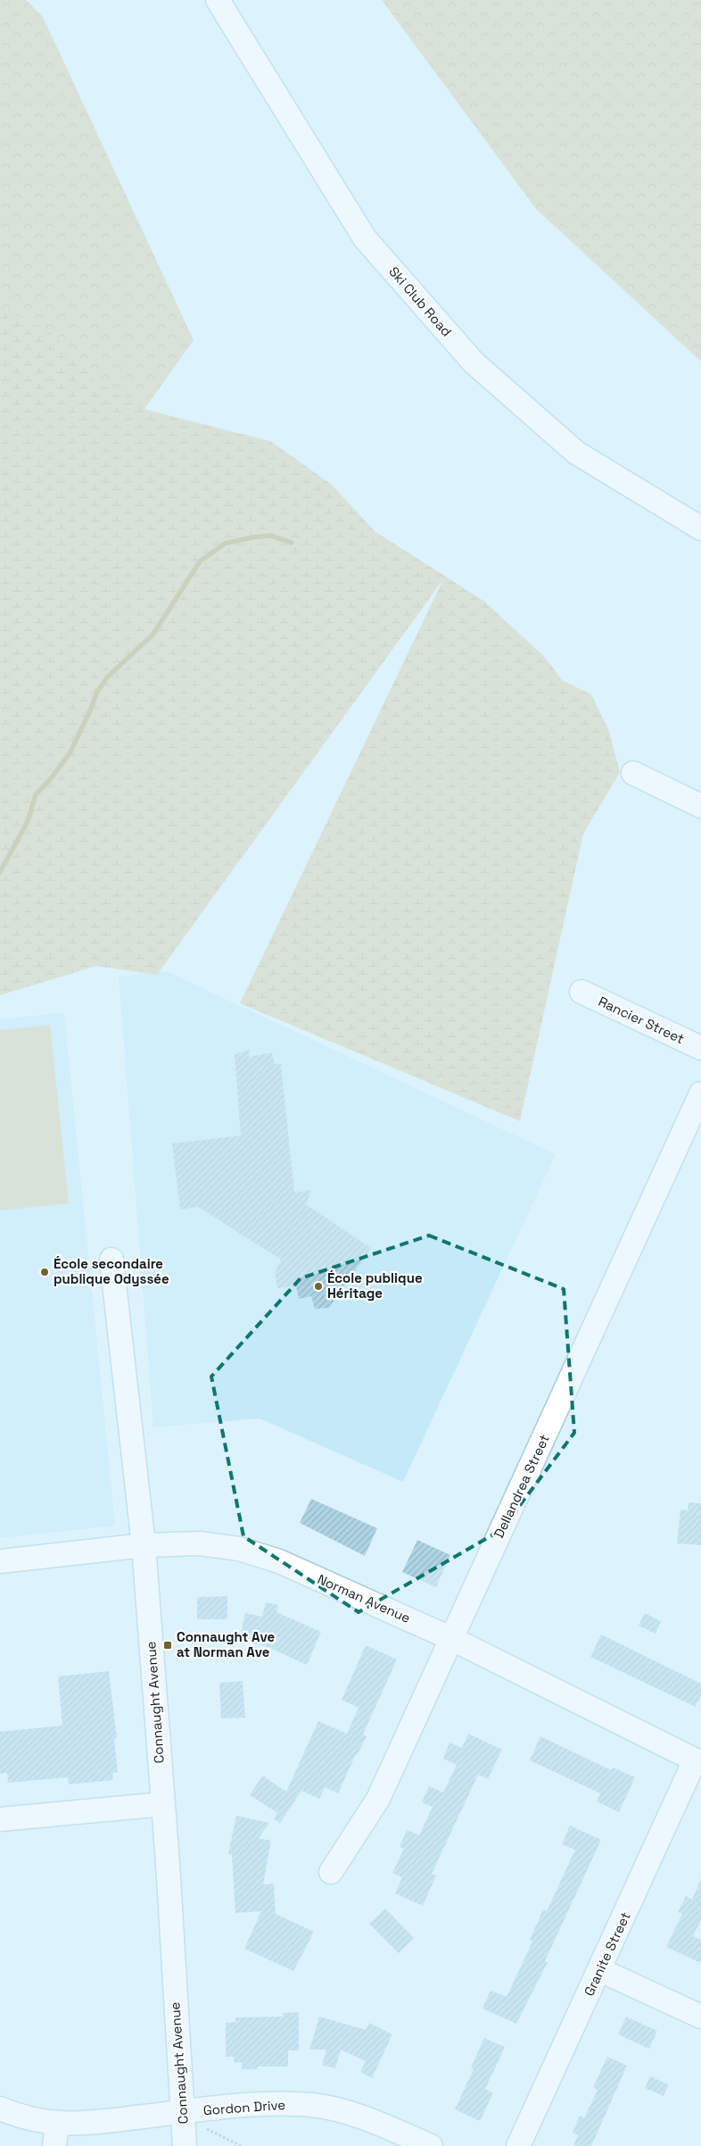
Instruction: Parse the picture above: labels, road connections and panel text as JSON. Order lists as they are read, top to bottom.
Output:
{
  "streets": {
    "street": [
      "Ski Club Road",
      "Rancier Street",
      "Dellandrea Street",
      "Norman Avenue",
      "Connaught Avenue",
      "Granite Street",
      "Gordon Drive"
    ]
  },
  "crossings": [
    ["Dellandrea Street", "Norman Avenue"],
    ["Norman Avenue", "Connaught Avenue"],
    ["Norman Avenue", "Granite Street"],
    ["Connaught Avenue", "Gordon Drive"]
  ],
  "places": {
    "other": ["École secondaire publique Odyssée", "École publique Héritage"],
    "transit": ["Connaught Ave at Norman Ave"]
  }
}
